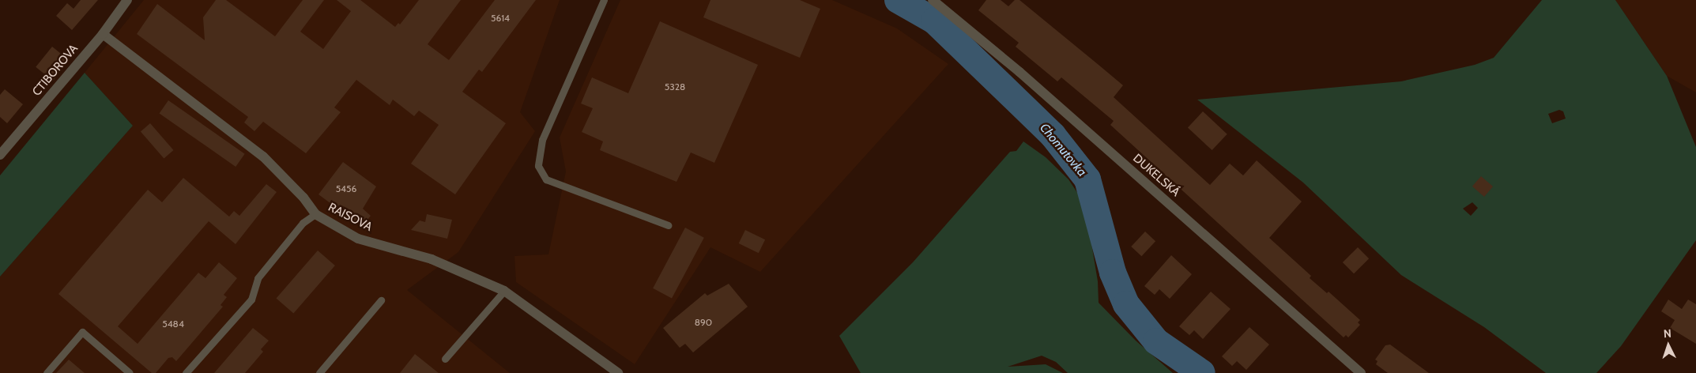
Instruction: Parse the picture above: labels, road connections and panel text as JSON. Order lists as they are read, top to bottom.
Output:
{
  "streets": {
    "street": ["CTIBOROVA", "DUKELSKÁ", "RAISOVA"]
  },
  "crossings": [
    ["CTIBOROVA", "RAISOVA"]
  ],
  "water": ["Chomutovka"],
  "house_numbers": [
    "5614",
    "5328",
    "5456",
    "890",
    "5484"
  ],
  "north": "top"
}
